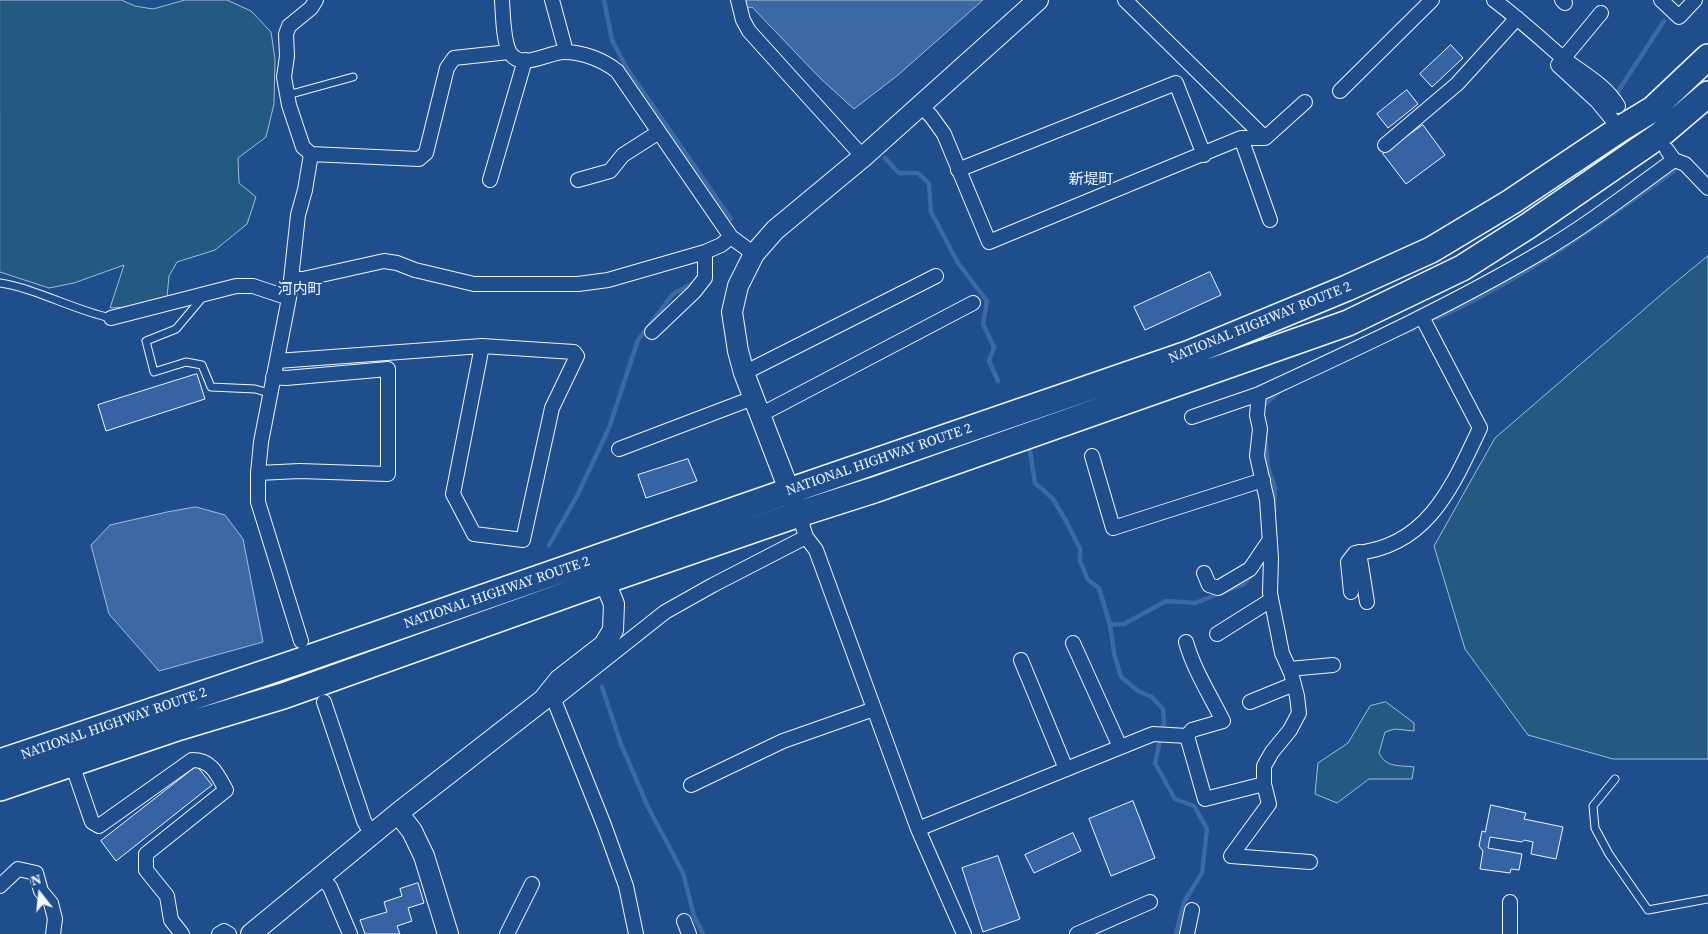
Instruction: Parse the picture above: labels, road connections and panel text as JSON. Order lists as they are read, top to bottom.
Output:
{
  "streets": {
    "highway": ["NATIONAL HIGHWAY ROUTE 2"]
  },
  "districts": ["新堤町", "河内町"],
  "north": "top"
}
